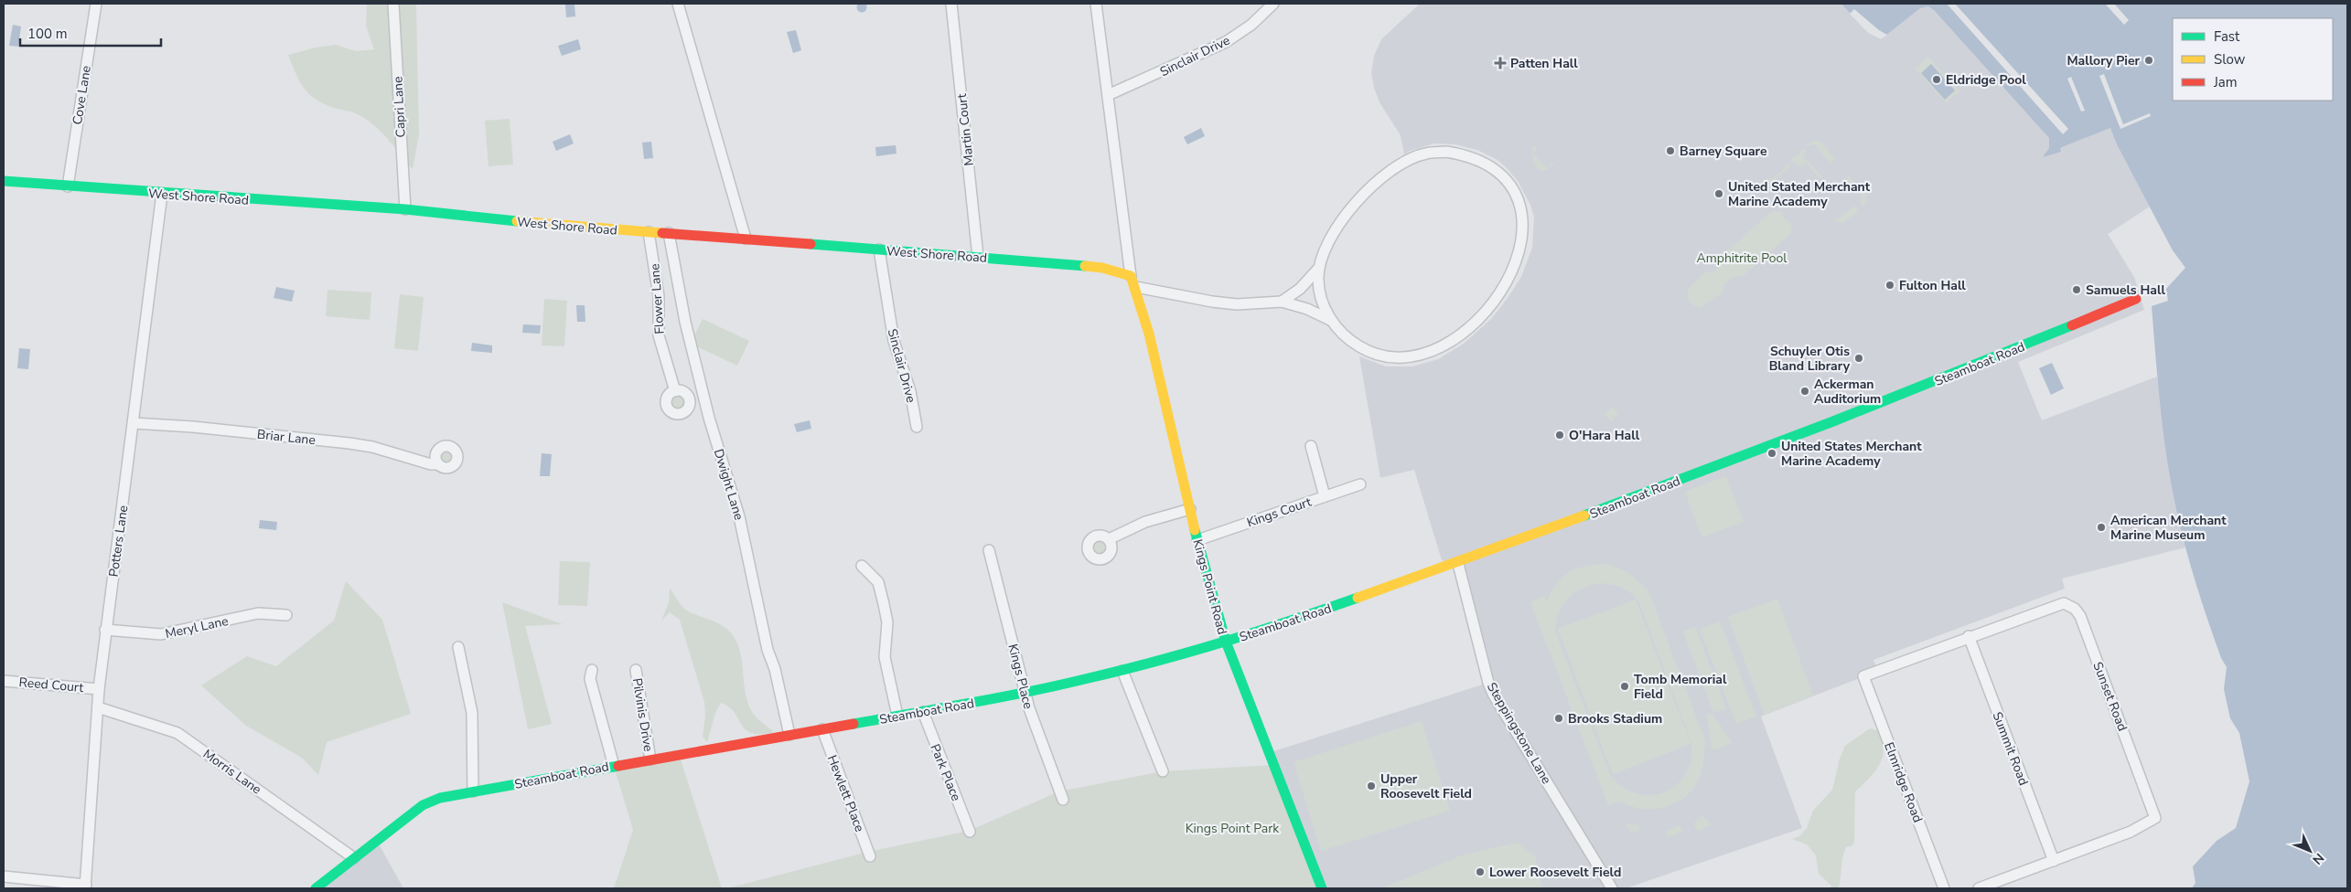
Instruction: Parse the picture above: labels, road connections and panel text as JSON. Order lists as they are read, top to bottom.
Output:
{
  "streets": {
    "street": [
      "Sinclair Drive",
      "Cove Lane",
      "Capri Lane",
      "Martin Court",
      "West Shore Road",
      "Flower Lane",
      "Steamboat Road",
      "Briar Lane",
      "Dwight Lane",
      "Kings Court",
      "Potters Lane",
      "Kings Point Road",
      "Meryl Lane",
      "Kings Place",
      "Reed Court",
      "Sunset Road",
      "Pilvinis Drive",
      "Steppingstone Lane",
      "Summit Road",
      "Morris Lane",
      "Park Place",
      "Elmridge Road",
      "Hewlett Place"
    ]
  },
  "crossings": [
    ["Sinclair Drive", "West Shore Road"],
    ["Cove Lane", "West Shore Road"],
    ["Capri Lane", "West Shore Road"],
    ["Martin Court", "West Shore Road"],
    ["West Shore Road", "Flower Lane"],
    ["West Shore Road", "Dwight Lane"],
    ["West Shore Road", "Potters Lane"],
    ["West Shore Road", "Kings Point Road"],
    ["Steamboat Road", "Dwight Lane"],
    ["Steamboat Road", "Kings Point Road"],
    ["Steamboat Road", "Kings Place"],
    ["Steamboat Road", "Pilvinis Drive"],
    ["Steamboat Road", "Steppingstone Lane"],
    ["Steamboat Road", "Morris Lane"],
    ["Steamboat Road", "Park Place"],
    ["Steamboat Road", "Hewlett Place"],
    ["Briar Lane", "Potters Lane"],
    ["Kings Court", "Kings Point Road"],
    ["Potters Lane", "Meryl Lane"],
    ["Potters Lane", "Reed Court"],
    ["Potters Lane", "Morris Lane"],
    ["Sunset Road", "Summit Road"],
    ["Sunset Road", "Elmridge Road"]
  ],
  "parks": ["Amphitrite Pool", "Kings Point Park"],
  "places": {
    "other": [
      "Mallory Pier",
      "Eldridge Pool",
      "Barney Square",
      "United Stated Merchant Marine Academy",
      "Fulton Hall",
      "Samuels Hall",
      "Schuyler Otis Bland Library",
      "Ackerman Auditorium",
      "O'Hara Hall",
      "United States Merchant Marine Academy",
      "American Merchant Marine Museum",
      "Tomb Memorial Field",
      "Brooks Stadium",
      "Upper Roosevelt Field",
      "Lower Roosevelt Field"
    ],
    "health": ["Patten Hall"]
  },
  "legend": ["Fast", "Slow", "Jam"],
  "scale_bar": "100 m",
  "north": "bottom right"
}
